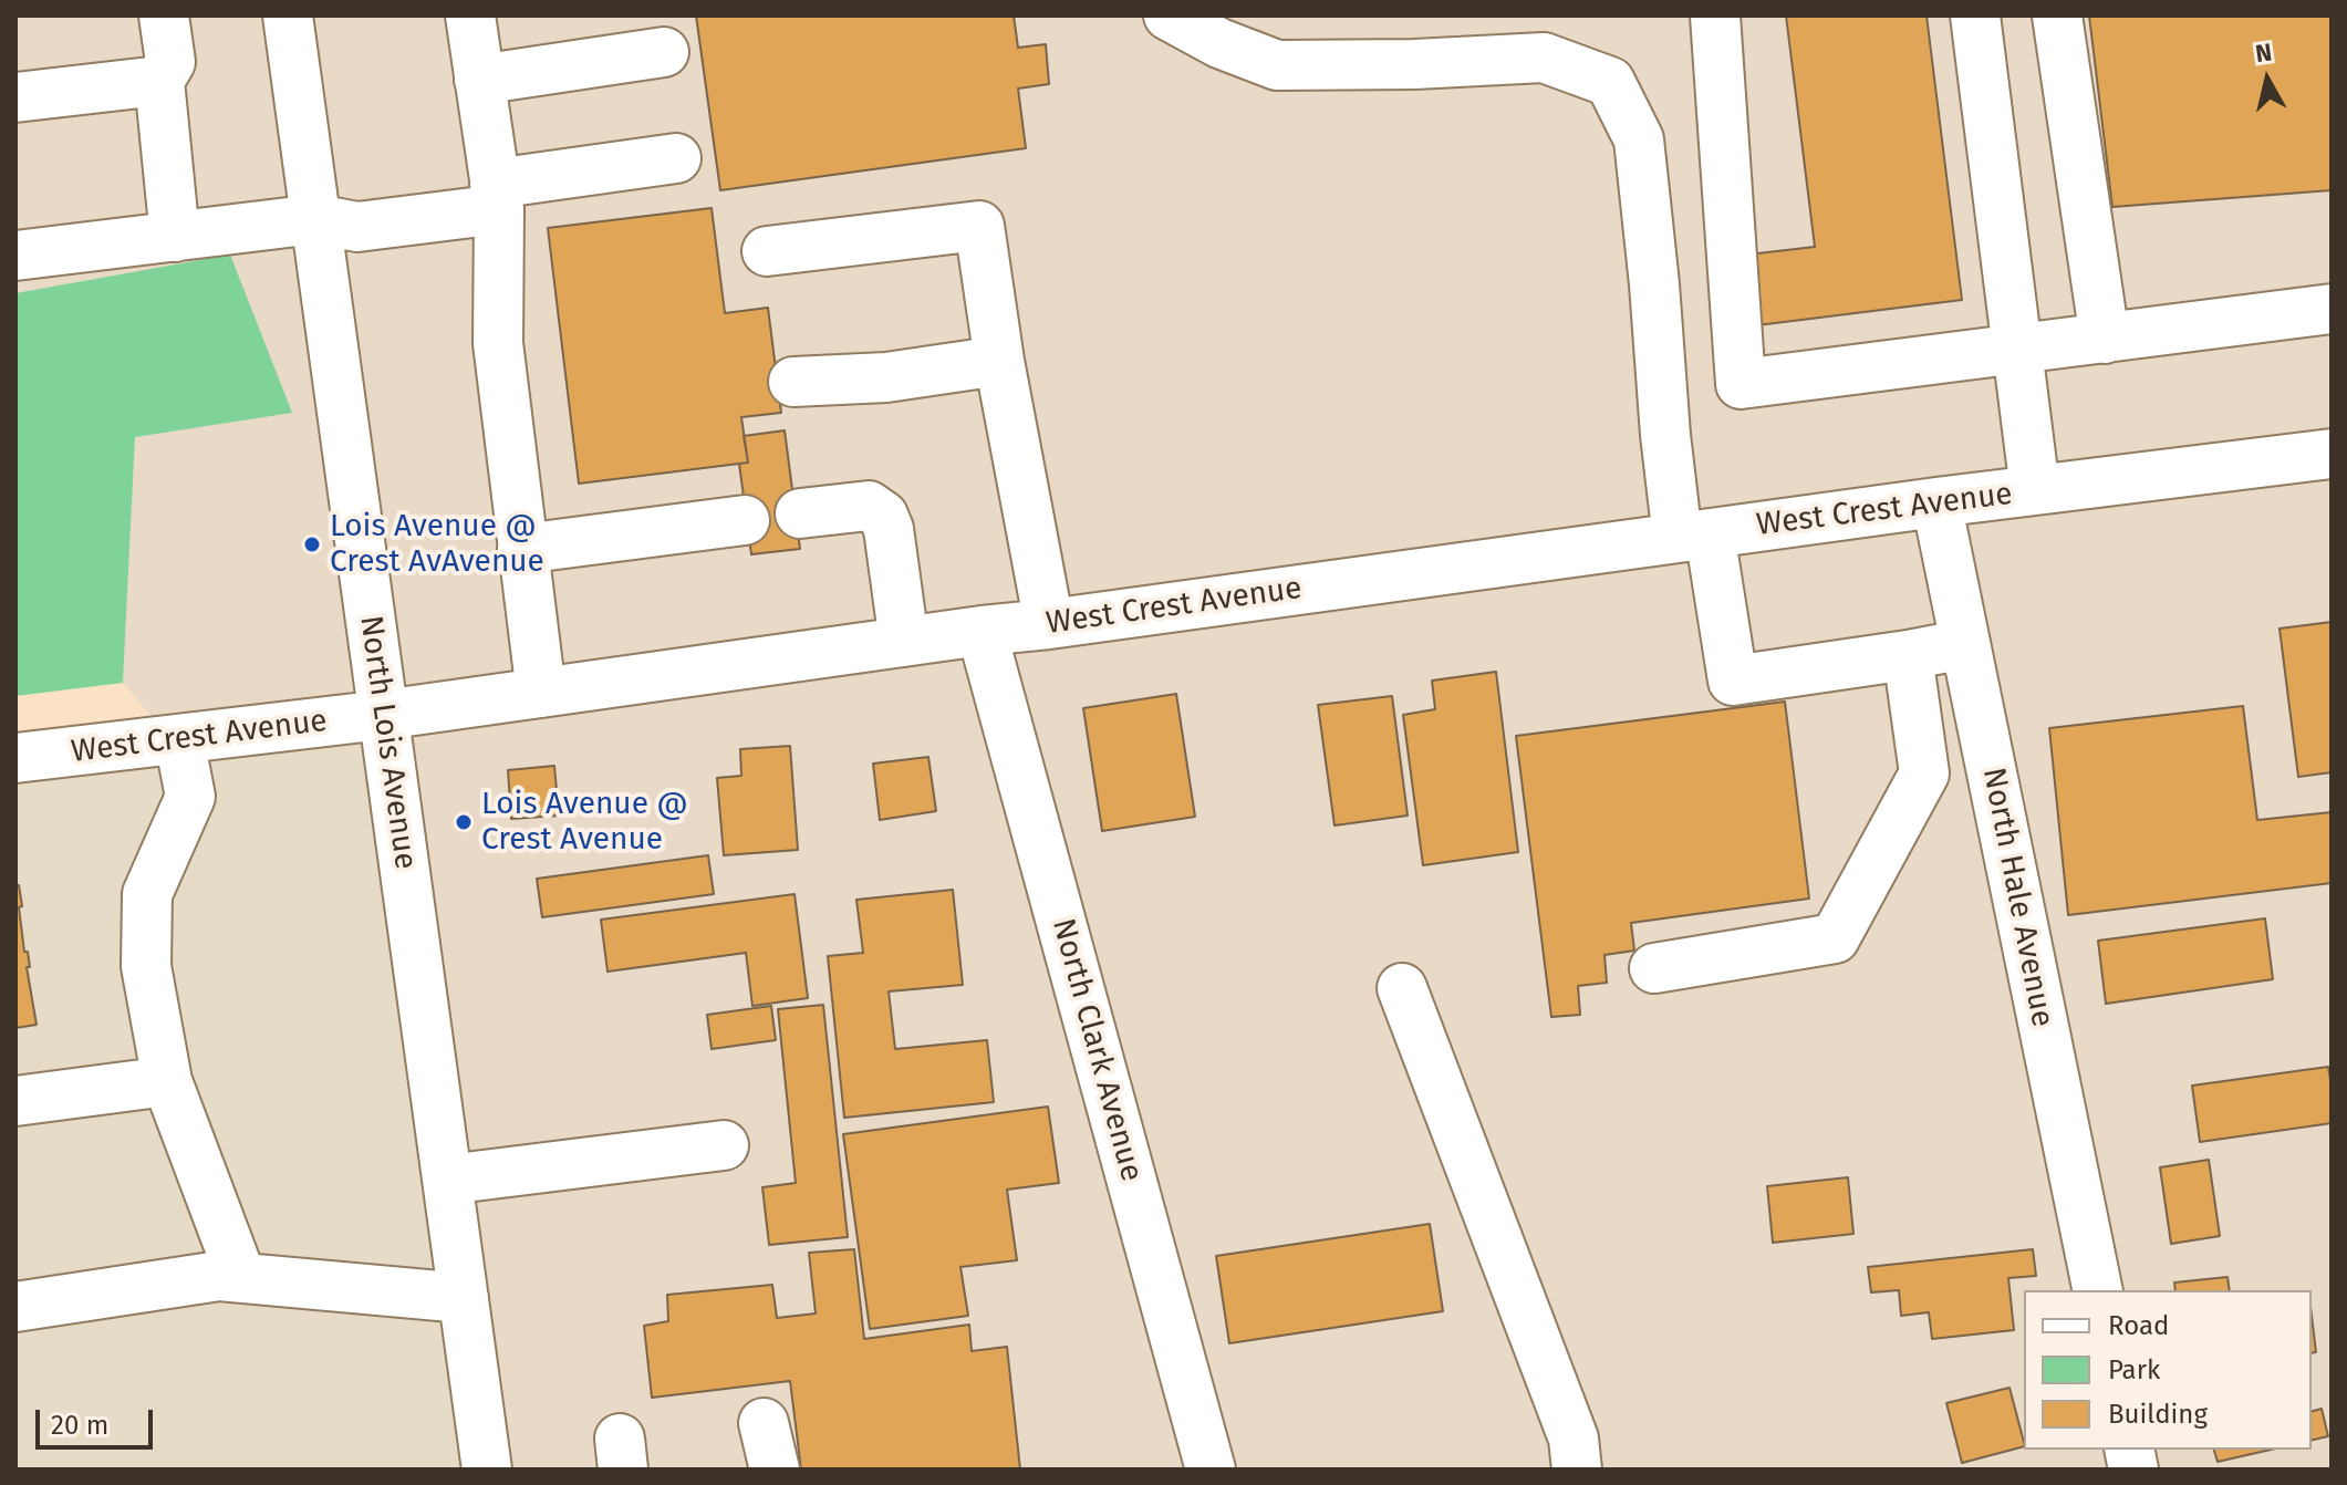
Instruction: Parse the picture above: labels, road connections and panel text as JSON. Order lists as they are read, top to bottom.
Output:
{
  "streets": {
    "street": [
      "West Crest Avenue",
      "North Lois Avenue",
      "North Hale Avenue",
      "North Clark Avenue"
    ]
  },
  "crossings": [
    ["West Crest Avenue", "North Lois Avenue"],
    ["West Crest Avenue", "North Hale Avenue"],
    ["West Crest Avenue", "North Clark Avenue"]
  ],
  "places": ["Lois Avenue @ Crest AvAvenue", "Lois Avenue @ Crest Avenue"],
  "legend": ["Road", "Park", "Building"],
  "scale_bar": "20 m",
  "north": "top"
}
